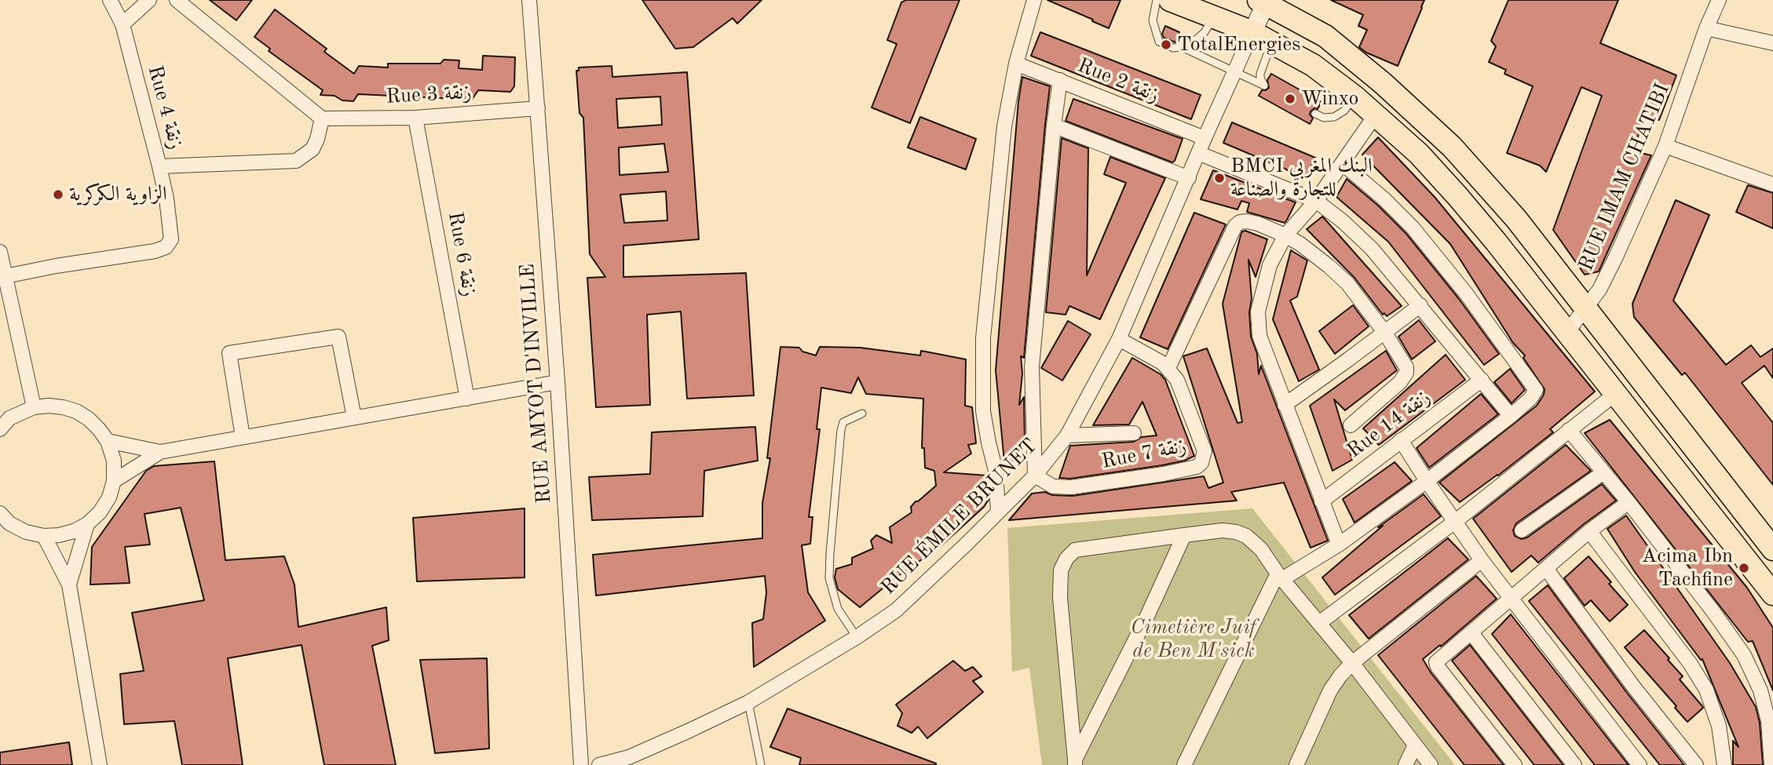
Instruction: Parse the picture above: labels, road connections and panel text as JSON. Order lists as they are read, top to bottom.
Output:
{
  "streets": {
    "street": [
      "Rue 2 زنقة",
      "Rue 3 زنقة",
      "Rue 4 زنقة",
      "RUE IMAM CHATIBI",
      "Rue 6 زنقة",
      "RUE AMYOT D'INVILLE",
      "Rue 14 زنقة",
      "Rue 7 زنقة",
      "RUE ÉMILE BRUNET"
    ]
  },
  "crossings": [
    ["Rue 2 زنقة", "RUE ÉMILE BRUNET"],
    ["Rue 3 زنقة", "Rue 6 زنقة"],
    ["Rue 3 زنقة", "RUE AMYOT D'INVILLE"],
    ["Rue 7 زنقة", "RUE ÉMILE BRUNET"]
  ],
  "parks": ["Cimetière Juif de Ben M'sick"],
  "places": [
    "TotalEnergies",
    "Winxo",
    "BMCI البنك المغربي للتجارة والصناعة",
    "الزاوية الكركرية",
    "Acima Ibn Tachfine"
  ]
}
